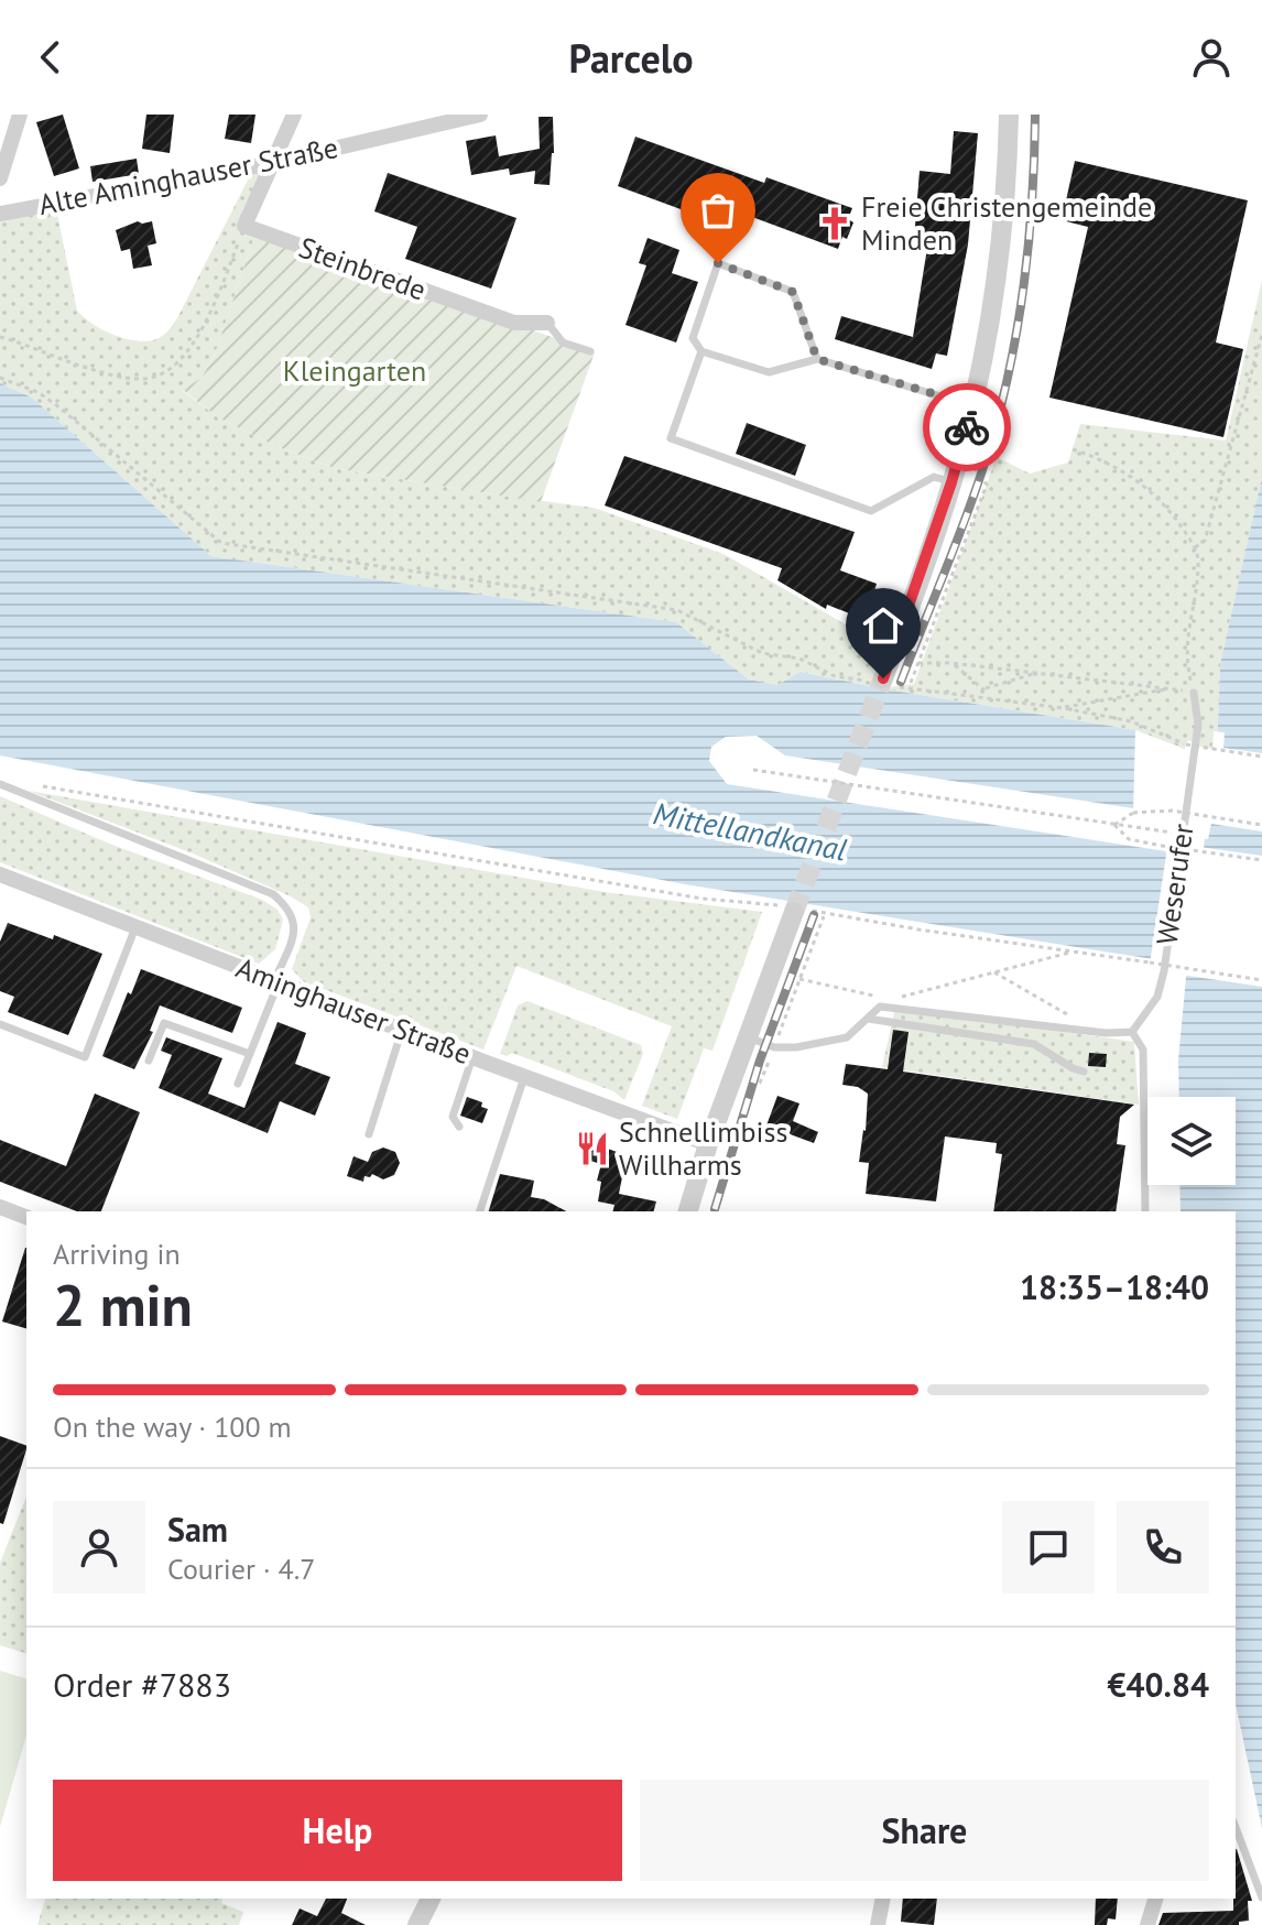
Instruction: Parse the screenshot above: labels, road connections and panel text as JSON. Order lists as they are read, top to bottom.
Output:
{
  "streets": {
    "street": ["Alte Aminghauser Straße", "Steinbrede", "Aminghauser Straße"],
    "lane": ["Weserufer"]
  },
  "water": ["Mittellandkanal"],
  "parks": ["Kleingarten"],
  "places": {
    "church": ["Freie Christengemeinde Minden"],
    "restaurant": ["Schnellimbiss Willharms"]
  },
  "page": {
    "header": "Parcelo",
    "heading": ["2 min", "Arriving in", "18:35–18:40"],
    "panel": [
      "Sam",
      "Courier · 4.7",
      "Order #7883",
      "€40.84"
    ],
    "bar": "On the way · 100 m",
    "buttons": ["Help", "Share"]
  }
}
